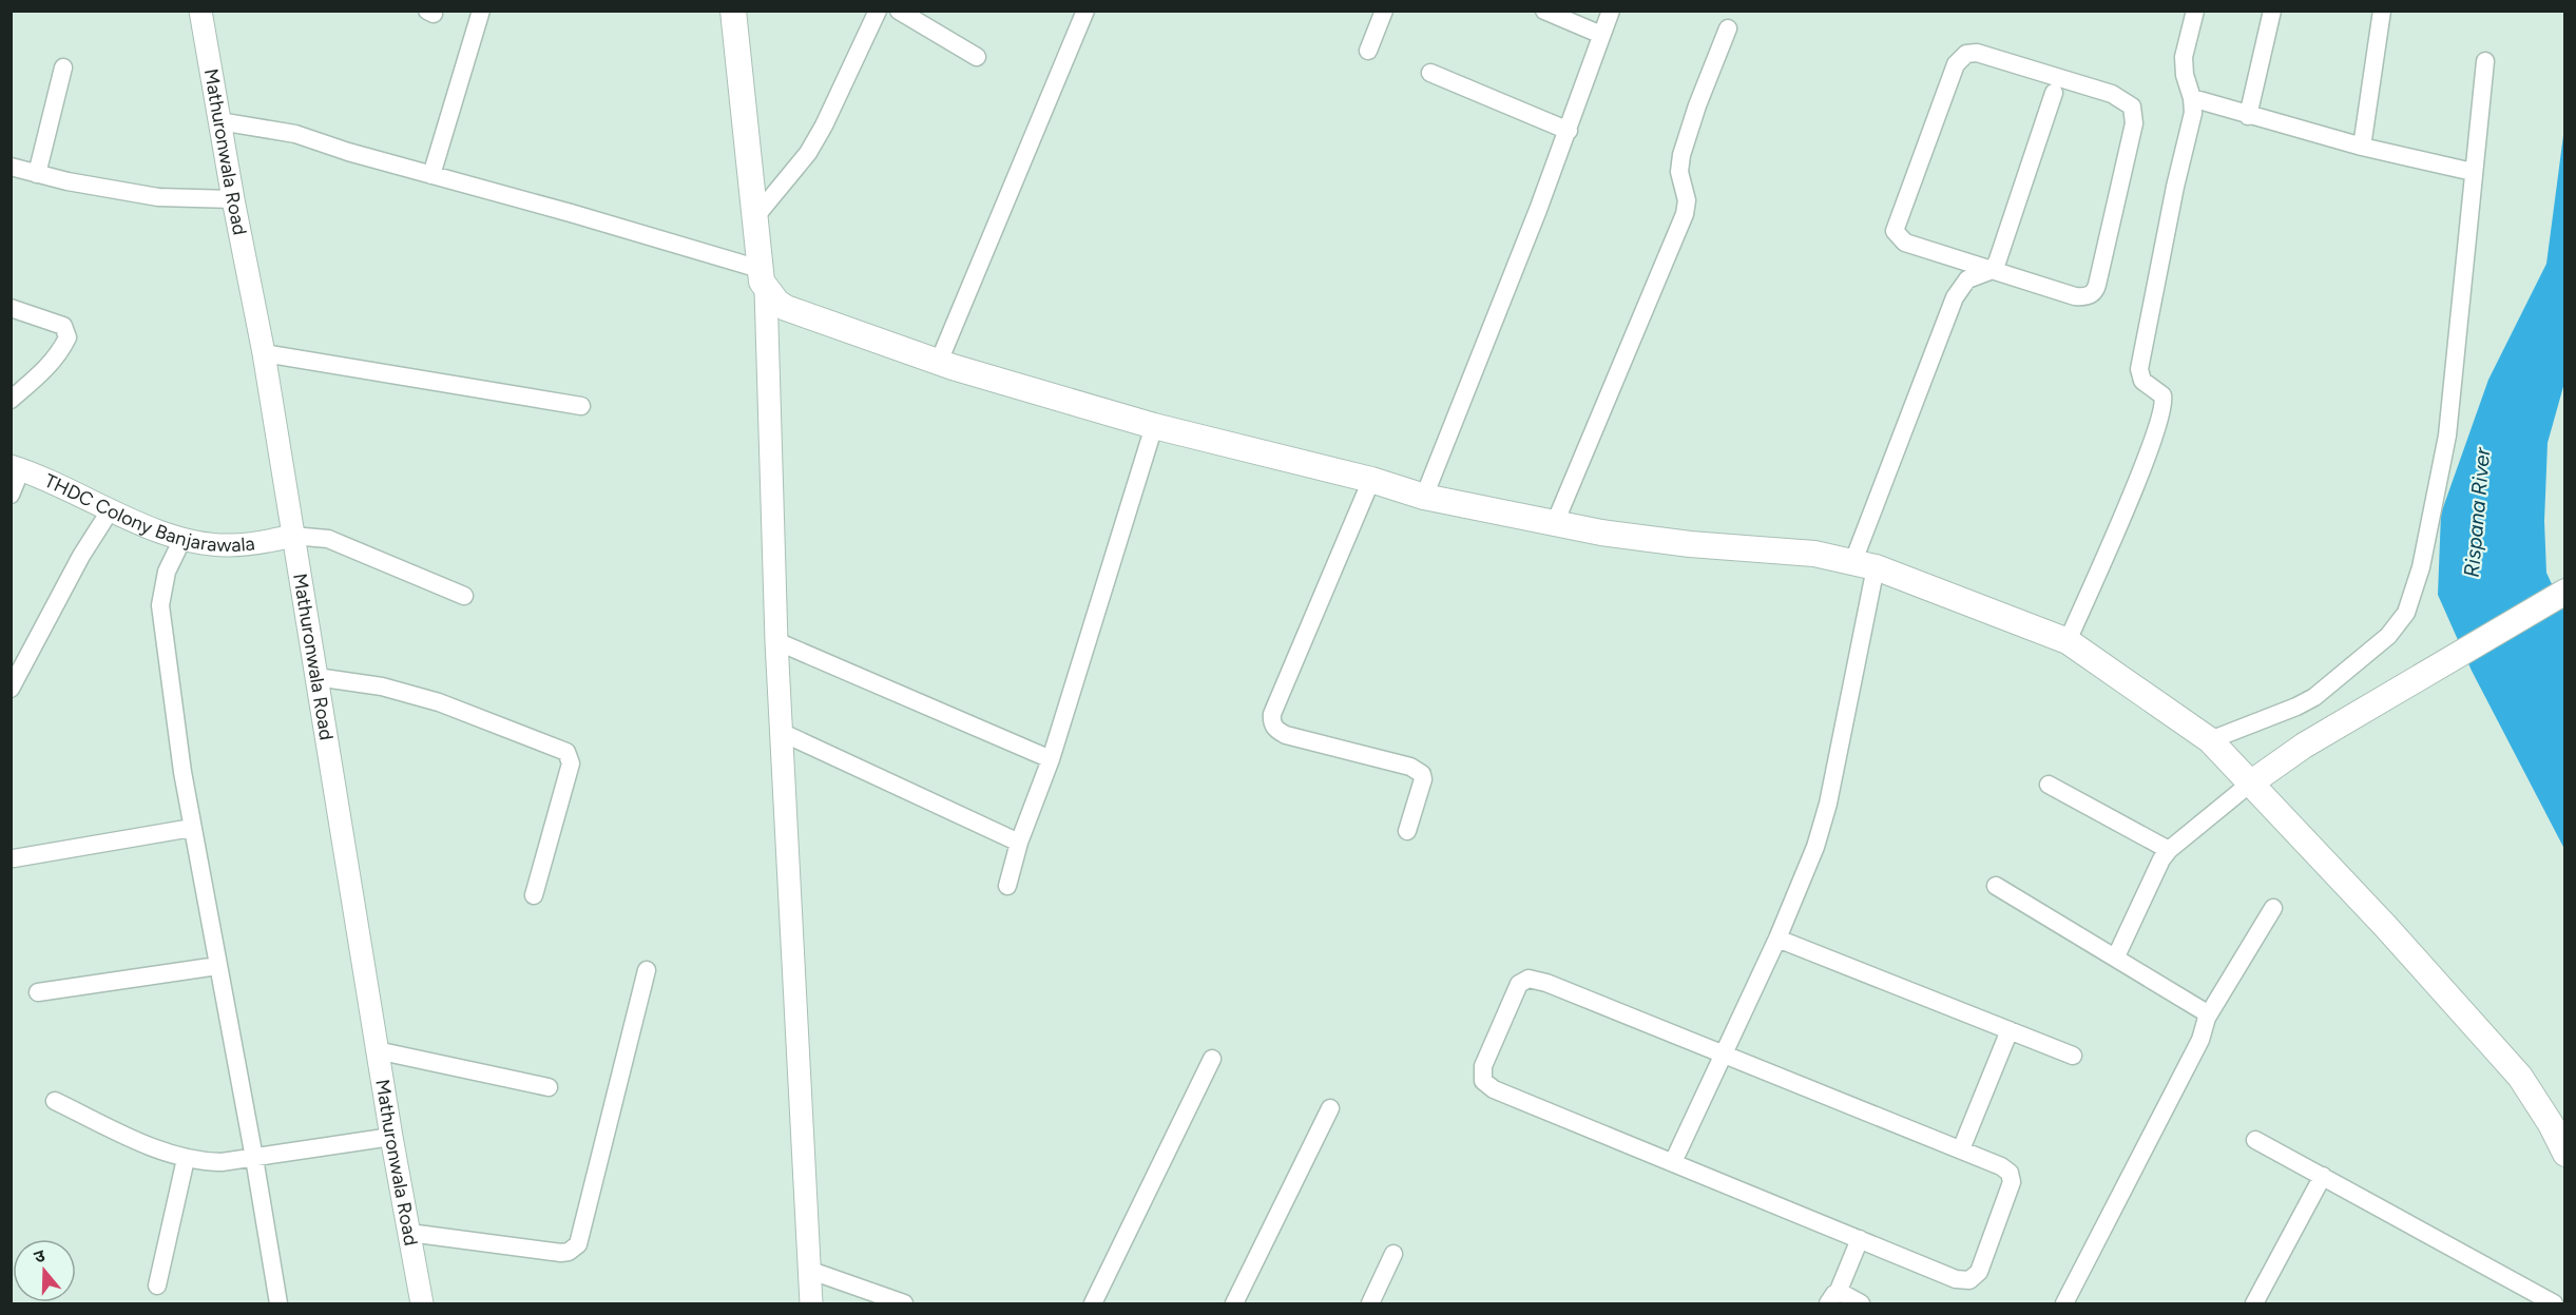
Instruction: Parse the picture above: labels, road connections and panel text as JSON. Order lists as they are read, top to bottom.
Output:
{
  "streets": {
    "street": ["Mathuronwala Road", "THDC Colony Banjarawala"]
  },
  "crossings": [
    ["Mathuronwala Road", "THDC Colony Banjarawala"]
  ],
  "water": ["Rispana River"],
  "north": "top"
}
